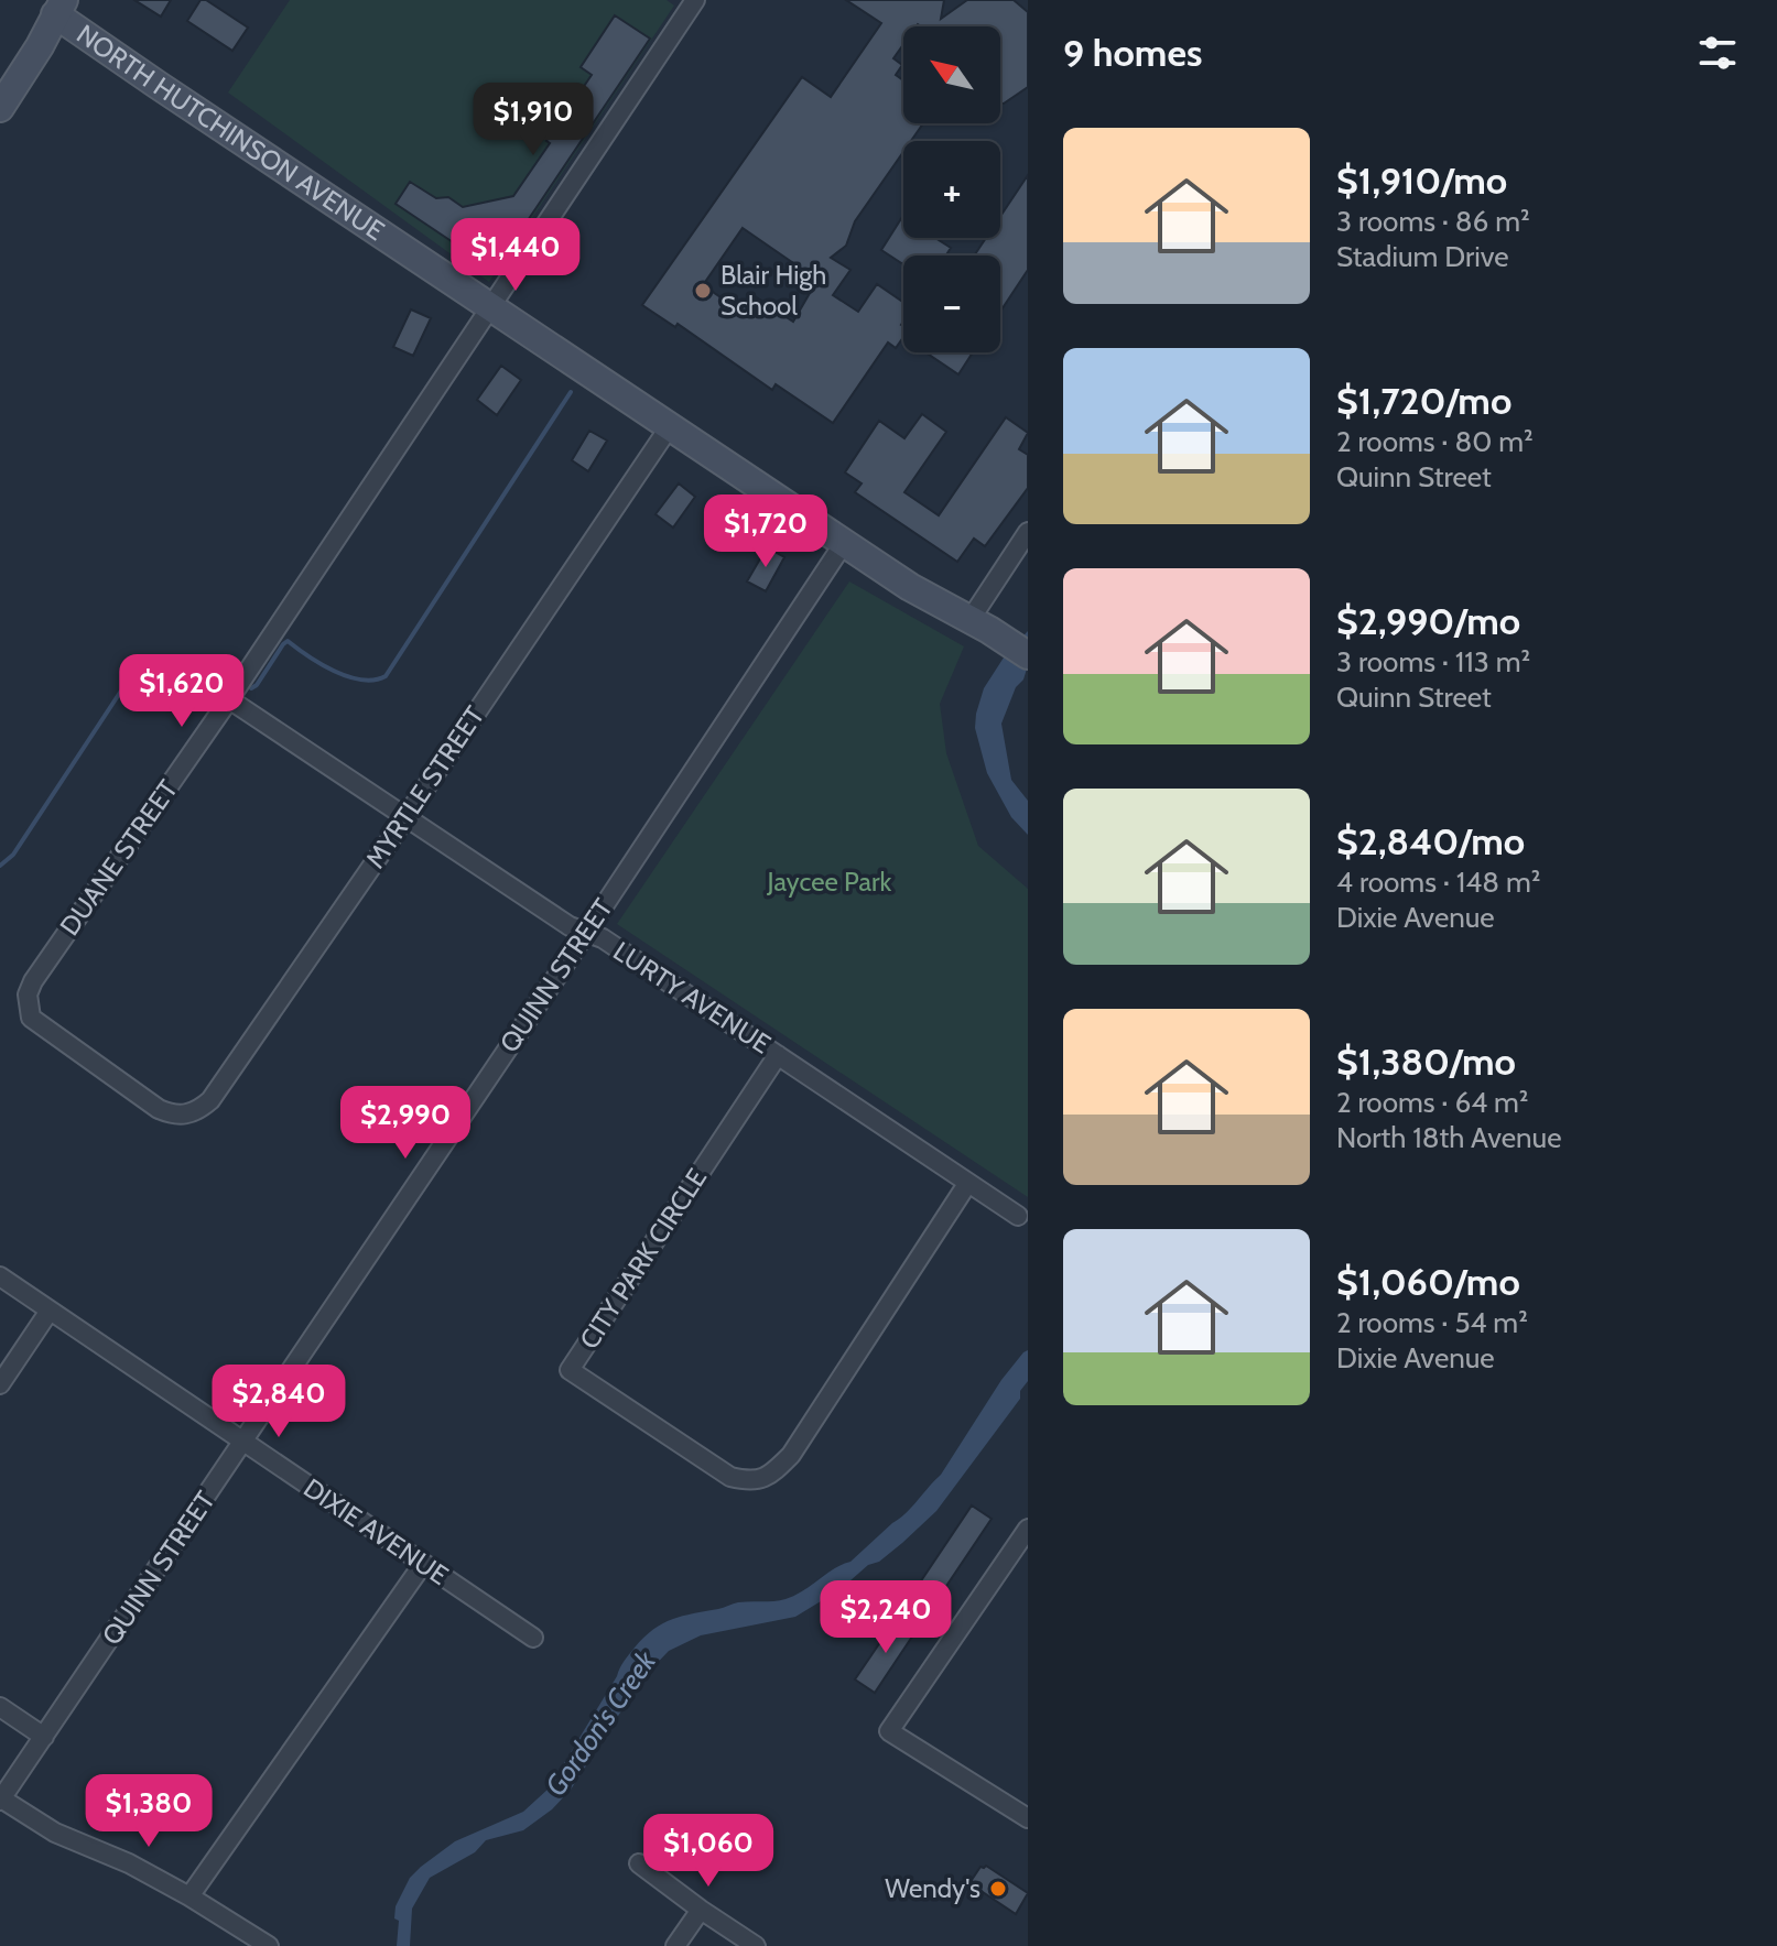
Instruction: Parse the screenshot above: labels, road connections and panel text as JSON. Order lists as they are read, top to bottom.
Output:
{
  "streets": {
    "main road": ["NORTH HUTCHINSON AVENUE"],
    "street": [
      "MYRTLE STREET",
      "DUANE STREET",
      "QUINN STREET",
      "LURTY AVENUE",
      "CITY PARK CIRCLE",
      "DIXIE AVENUE"
    ]
  },
  "crossings": [
    ["NORTH HUTCHINSON AVENUE", "MYRTLE STREET"],
    ["NORTH HUTCHINSON AVENUE", "DUANE STREET"],
    ["NORTH HUTCHINSON AVENUE", "QUINN STREET"],
    ["MYRTLE STREET", "DUANE STREET"],
    ["MYRTLE STREET", "LURTY AVENUE"],
    ["DUANE STREET", "LURTY AVENUE"],
    ["QUINN STREET", "LURTY AVENUE"],
    ["QUINN STREET", "DIXIE AVENUE"],
    ["LURTY AVENUE", "CITY PARK CIRCLE"]
  ],
  "water": ["Gordon's Creek"],
  "parks": ["Jaycee Park"],
  "places": ["Blair High School", "Wendy's"],
  "north": "top left",
  "page": {
    "heading": "9 homes",
    "map_buttons": ["+", "−"],
    "price": [
      "$1,910",
      "$1,440",
      "$1,720",
      "$1,620",
      "$2,990",
      "$2,840",
      "$2,240",
      "$1,380",
      "$1,060"
    ],
    "list": [
      {
        "name": "$1,910/mo",
        "note": "3 rooms · 86 m² · Stadium Drive"
      },
      {
        "name": "$1,720/mo",
        "note": "2 rooms · 80 m² · Quinn Street"
      },
      {
        "name": "$2,990/mo",
        "note": "3 rooms · 113 m² · Quinn Street"
      },
      {
        "name": "$2,840/mo",
        "note": "4 rooms · 148 m² · Dixie Avenue"
      },
      {
        "name": "$1,380/mo",
        "note": "2 rooms · 64 m² · North 18th Avenue"
      },
      {
        "name": "$1,060/mo",
        "note": "2 rooms · 54 m² · Dixie Avenue"
      }
    ]
  }
}
